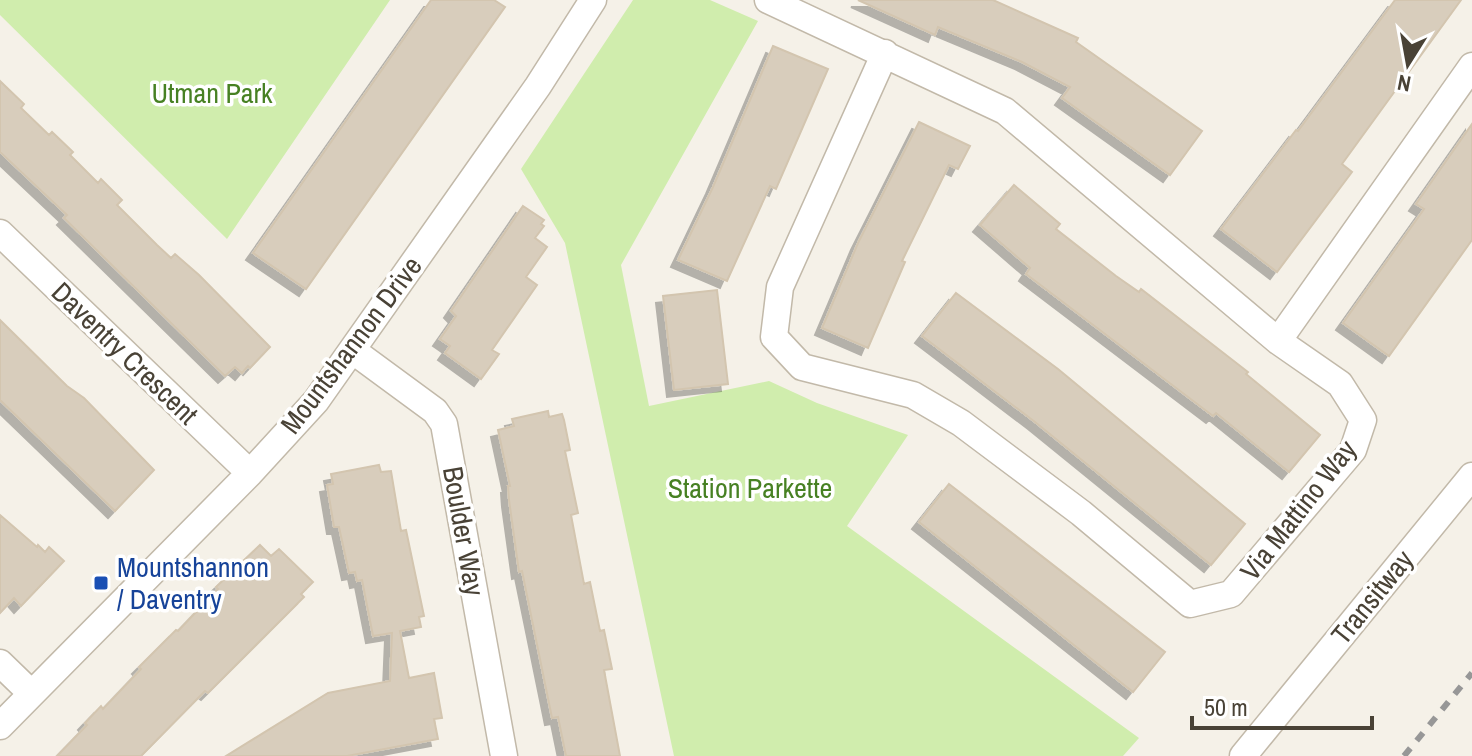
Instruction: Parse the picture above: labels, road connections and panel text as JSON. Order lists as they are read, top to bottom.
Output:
{
  "streets": {
    "street": [
      "Mountshannon Drive",
      "Daventry Crescent",
      "Via Mattino Way",
      "Boulder Way",
      "Transitway"
    ]
  },
  "crossings": [
    ["Mountshannon Drive", "Daventry Crescent"],
    ["Mountshannon Drive", "Boulder Way"]
  ],
  "parks": ["Utman Park", "Station Parkette"],
  "places": {
    "transit": ["Mountshannon / Daventry"]
  },
  "scale_bar": "50 m",
  "north": "bottom"
}
